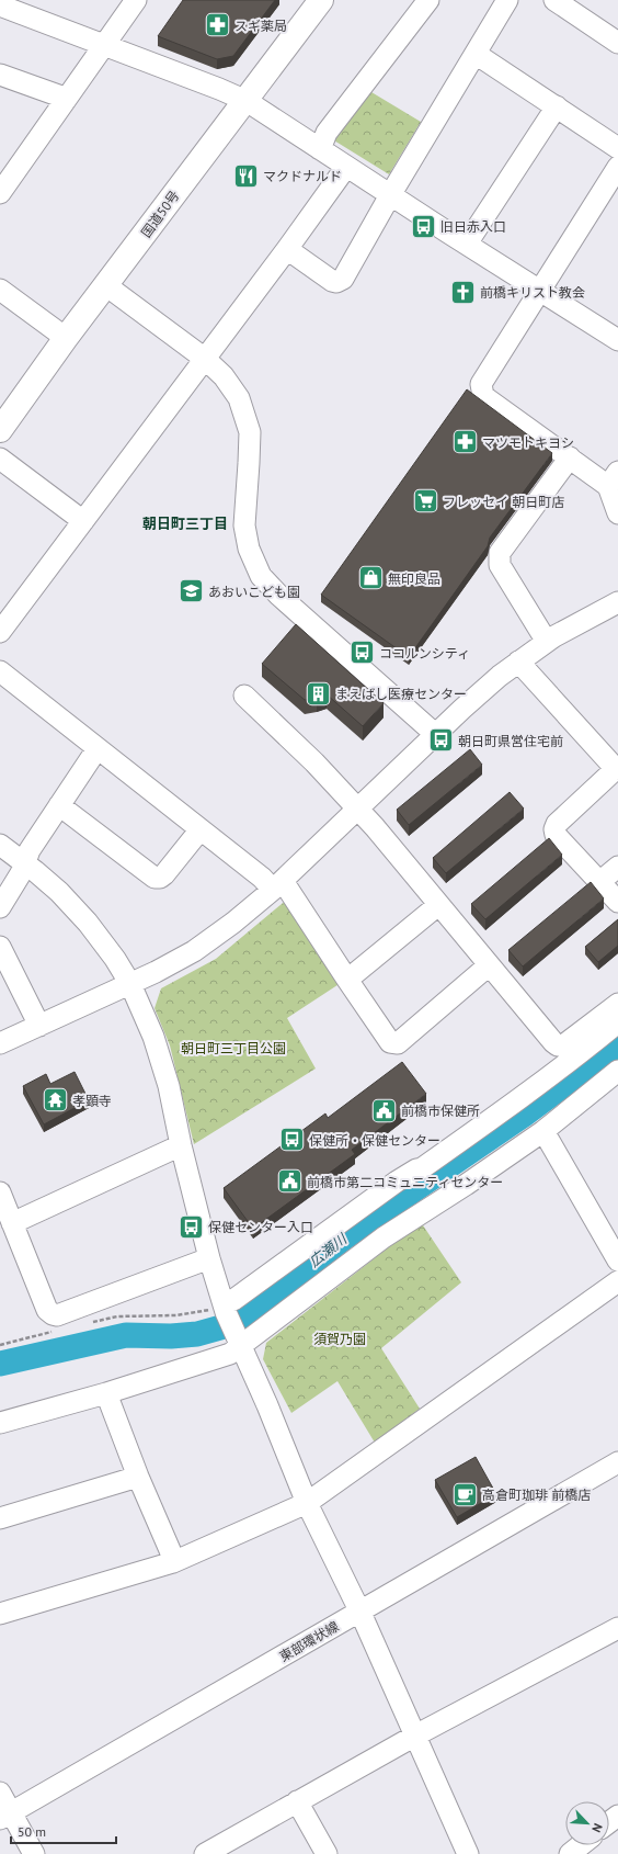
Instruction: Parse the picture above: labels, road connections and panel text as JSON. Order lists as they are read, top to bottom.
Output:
{
  "streets": {
    "highway": ["国道50号"],
    "street": ["東部環状線"]
  },
  "districts": ["朝日町三丁目"],
  "water": ["広瀬川"],
  "parks": ["朝日町三丁目公園", "須賀乃園"],
  "places": {
    "pharmacy": ["スギ薬局", "マツモトキヨシ"],
    "restaurant": ["マクドナルド"],
    "bus stop": [
      "旧日赤入口",
      "ココルンシティ",
      "朝日町県営住宅前",
      "保健所・保健センター",
      "保健センター入口"
    ],
    "church": ["前橋キリスト教会"],
    "supermarket": ["フレッセイ 朝日町店"],
    "shop": ["無印良品"],
    "school or university": ["あおいこども園"],
    "building": ["まえばし医療センター"],
    "temple": ["孝顕寺"],
    "public building": ["前橋市保健所", "前橋市第二コミュニティセンター"],
    "cafe": ["高倉町珈琲 前橋店"]
  },
  "scale_bar": "50 m",
  "north": "bottom right"
}
